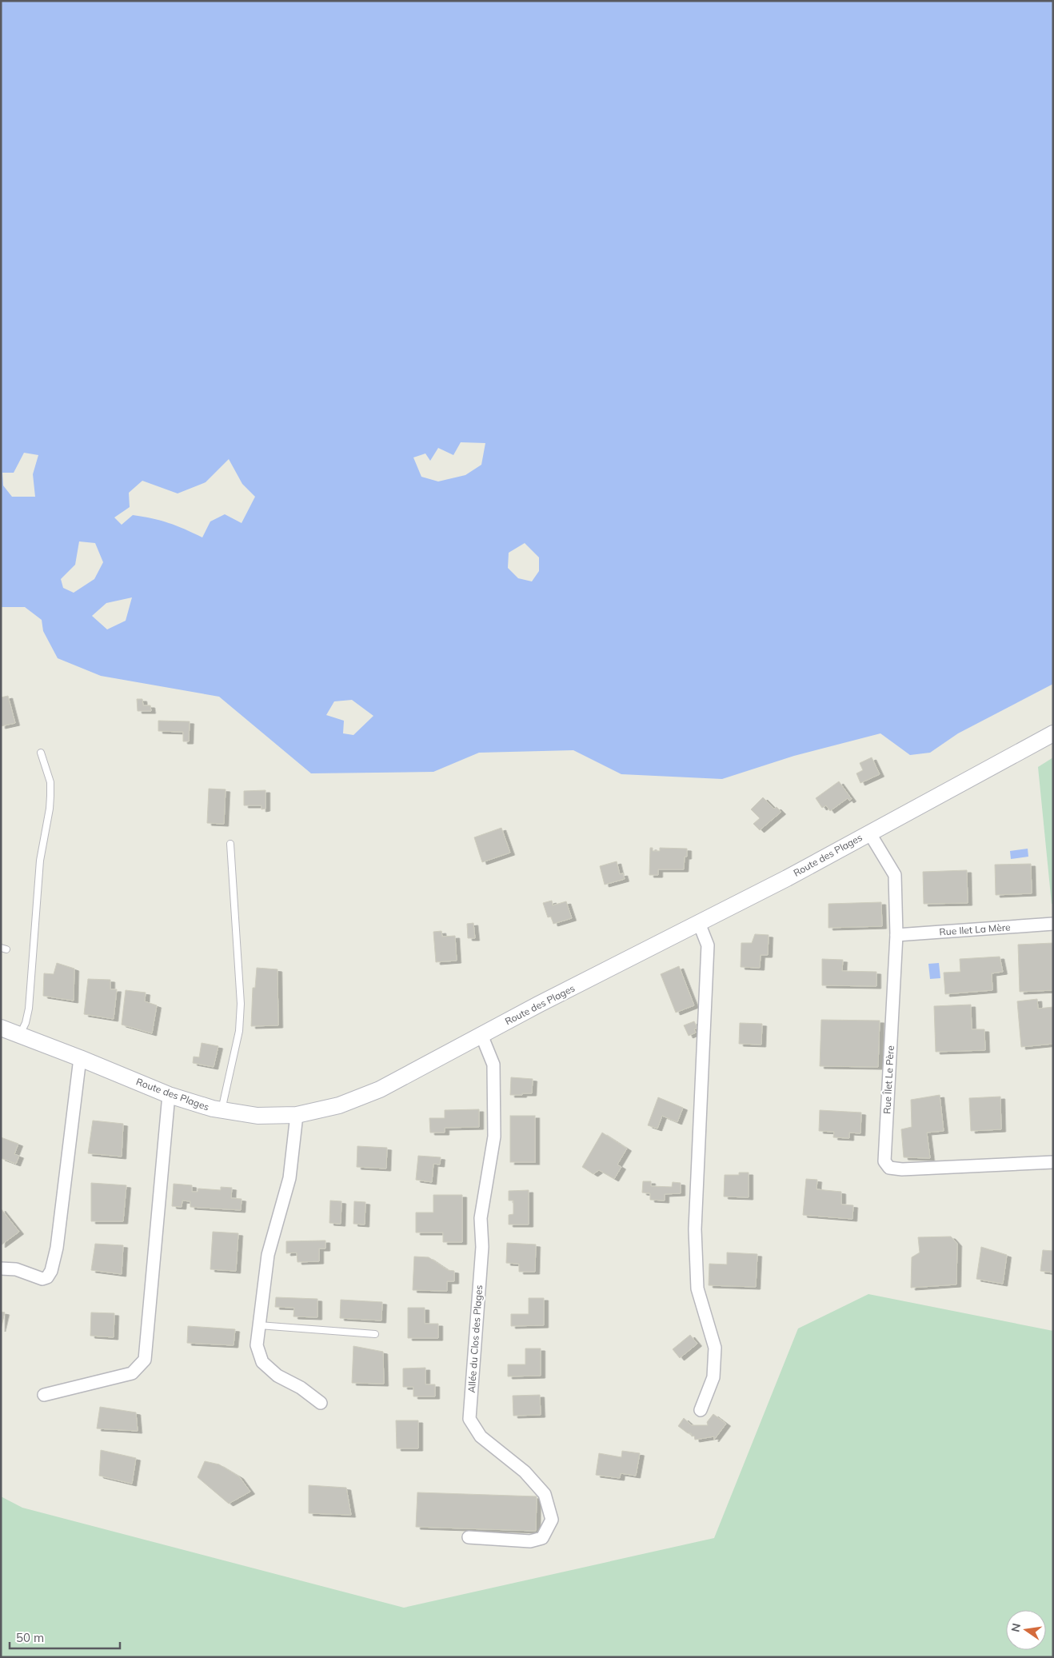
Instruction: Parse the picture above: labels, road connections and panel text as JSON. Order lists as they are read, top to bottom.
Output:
{
  "streets": {
    "street": [
      "Route des Plages",
      "Rue Ilet La Mère",
      "Rue Îlet Le Père",
      "Allée du Clos des Plages"
    ]
  },
  "crossings": [
    ["Route des Plages", "Rue Îlet Le Père"],
    ["Route des Plages", "Allée du Clos des Plages"],
    ["Rue Ilet La Mère", "Rue Îlet Le Père"]
  ],
  "scale_bar": "50 m",
  "north": "left"
}
